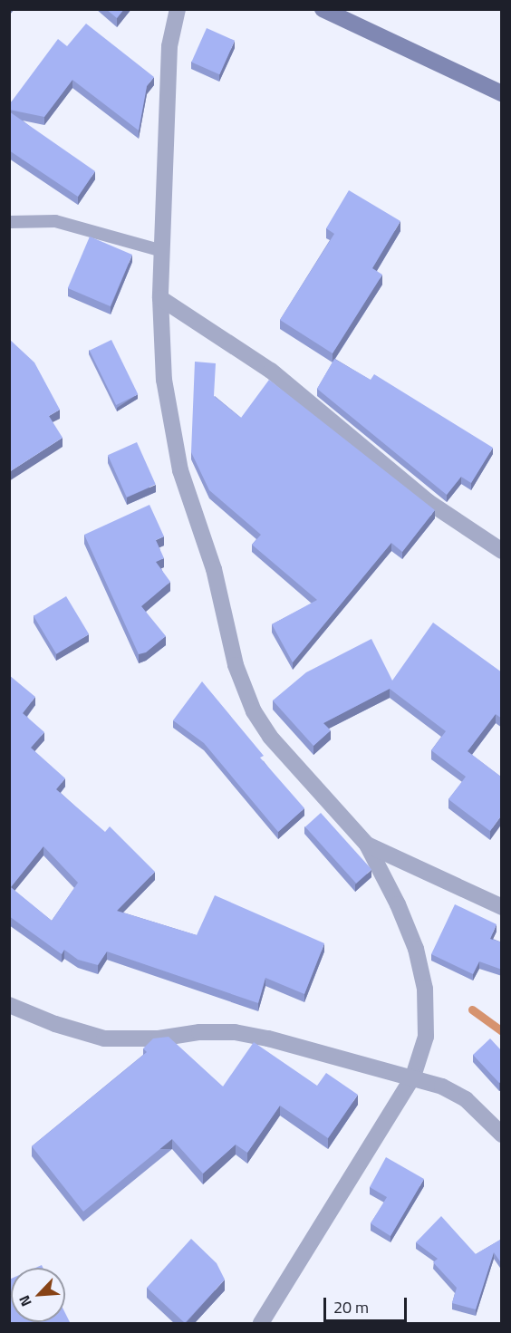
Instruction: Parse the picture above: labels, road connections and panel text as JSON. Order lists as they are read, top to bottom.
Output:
{
  "scale_bar": "20 m",
  "north": "bottom left"
}
